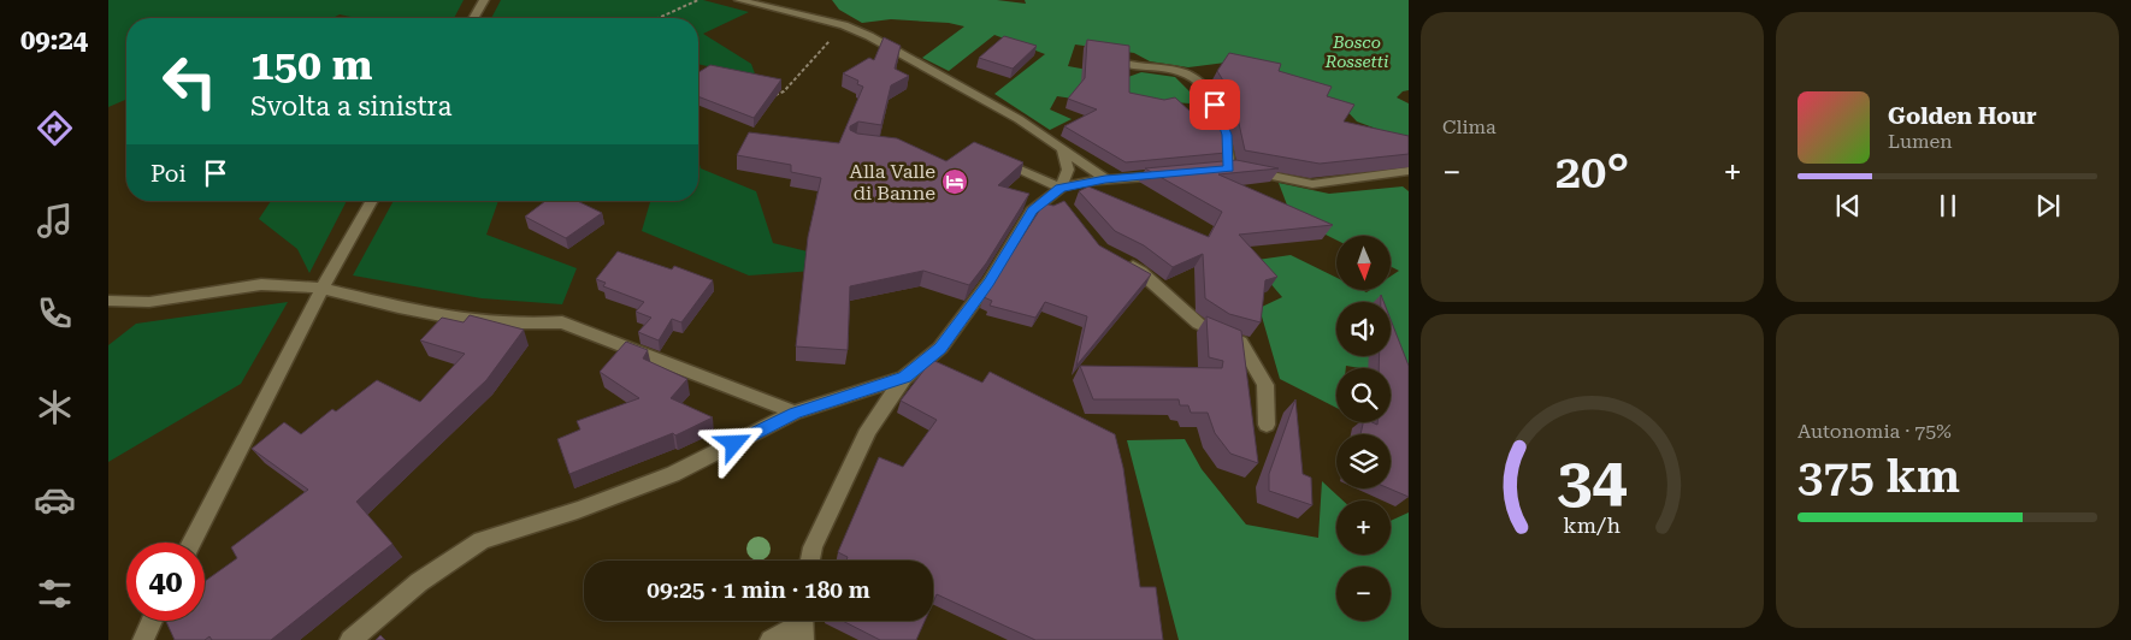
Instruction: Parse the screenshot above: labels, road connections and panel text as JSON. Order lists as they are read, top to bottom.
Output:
{
  "parks": ["Bosco Rossetti"],
  "places": {
    "hotel": ["Alla Valle di Banne"]
  },
  "north": "bottom",
  "page": {
    "tabs": "09:24",
    "tile": [
      "Clima",
      ["Autonomia · 75%", "375 km"]
    ],
    "turn": ["150 m", "Svolta a sinistra"],
    "song": ["Golden Hour", "Lumen"],
    "then": "Poi",
    "heat": ["−", "20°", "+"],
    "map_buttons": ["+", "−"],
    "limit": "40",
    "trip": "09:25 · 1 min · 180 m",
    "gauge": ["34", "km/h"]
  }
}
